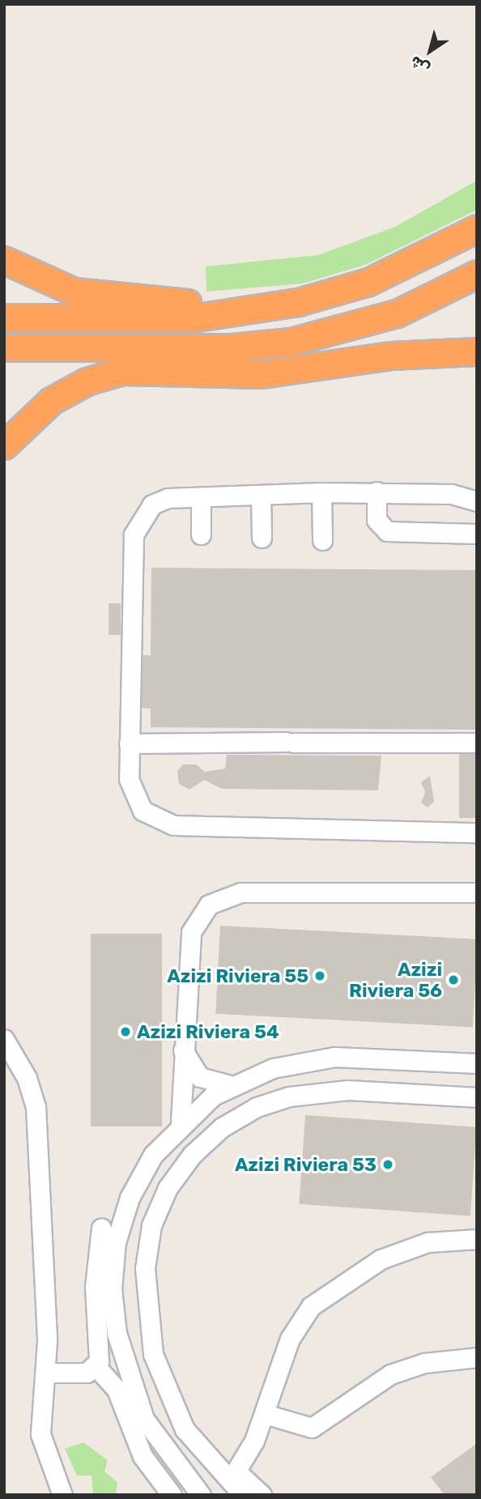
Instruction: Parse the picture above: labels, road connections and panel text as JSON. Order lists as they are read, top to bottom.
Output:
{
  "places": [
    "Azizi Riviera 55",
    "Azizi Riviera 56",
    "Azizi Riviera 54",
    "Azizi Riviera 53"
  ],
  "north": "bottom left"
}
